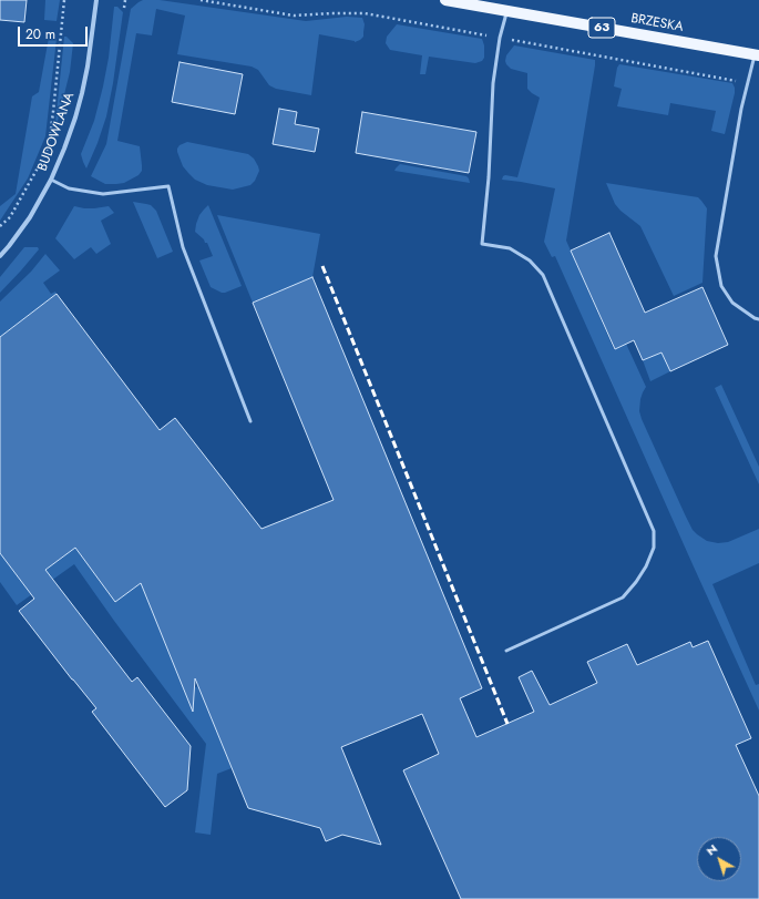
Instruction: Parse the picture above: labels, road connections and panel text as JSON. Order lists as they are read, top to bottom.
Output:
{
  "streets": {
    "main road": ["BRZESKA", "63"],
    "street": ["BUDOWLANA"]
  },
  "scale_bar": "20 m",
  "north": "top left"
}
